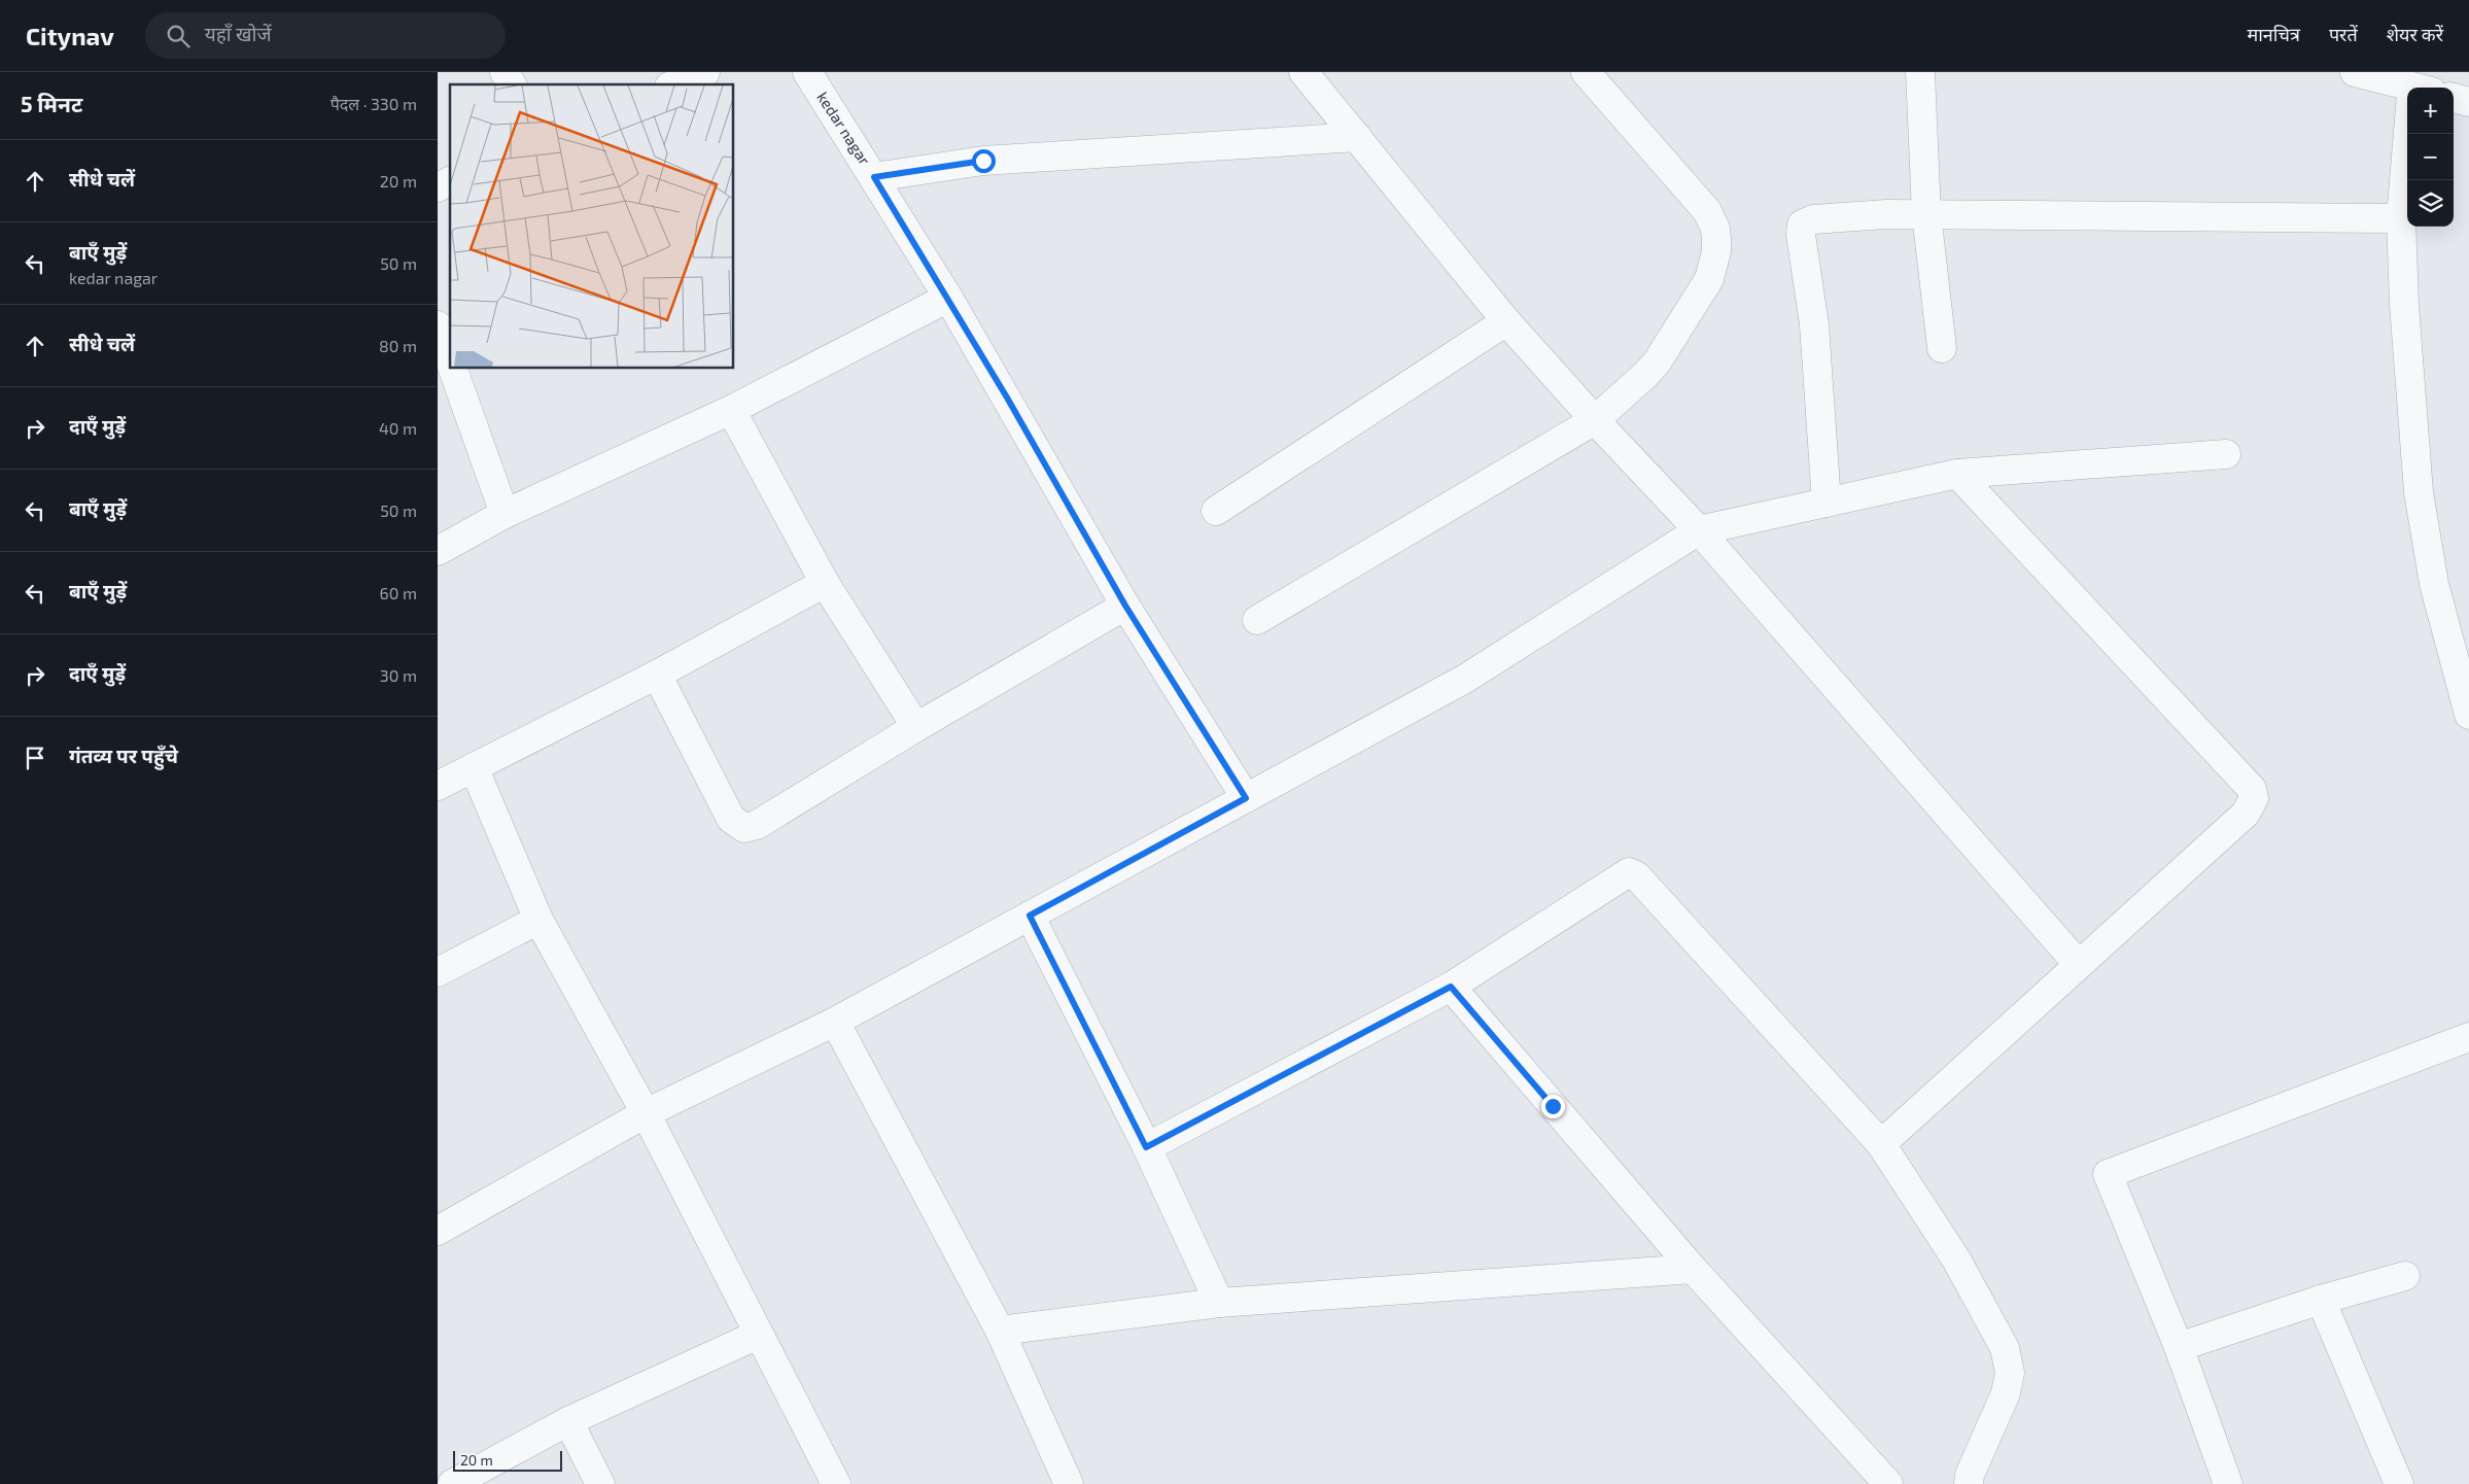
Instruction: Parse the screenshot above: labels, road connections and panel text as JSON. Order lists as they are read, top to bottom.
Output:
{
  "streets": {
    "street": ["kedar nagar"]
  },
  "scale_bar": "20 m",
  "page": {
    "header": "Citynav",
    "search": "यहाँ खोजें",
    "nav": ["मानचित्र", "परतें", "शेयर करें"],
    "heading": ["5 मिनट", "पैदल · 330 m"],
    "map_buttons": ["+", "−"],
    "list": [
      ["सीधे चलें", "20 m"],
      ["बाएँ मुड़ें", "kedar nagar", "50 m"],
      ["सीधे चलें", "80 m"],
      ["दाएँ मुड़ें", "40 m"],
      ["बाएँ मुड़ें", "50 m"],
      ["बाएँ मुड़ें", "60 m"],
      ["दाएँ मुड़ें", "30 m"],
      "गंतव्य पर पहुँचे"
    ],
    "scale": "20 m"
  }
}
